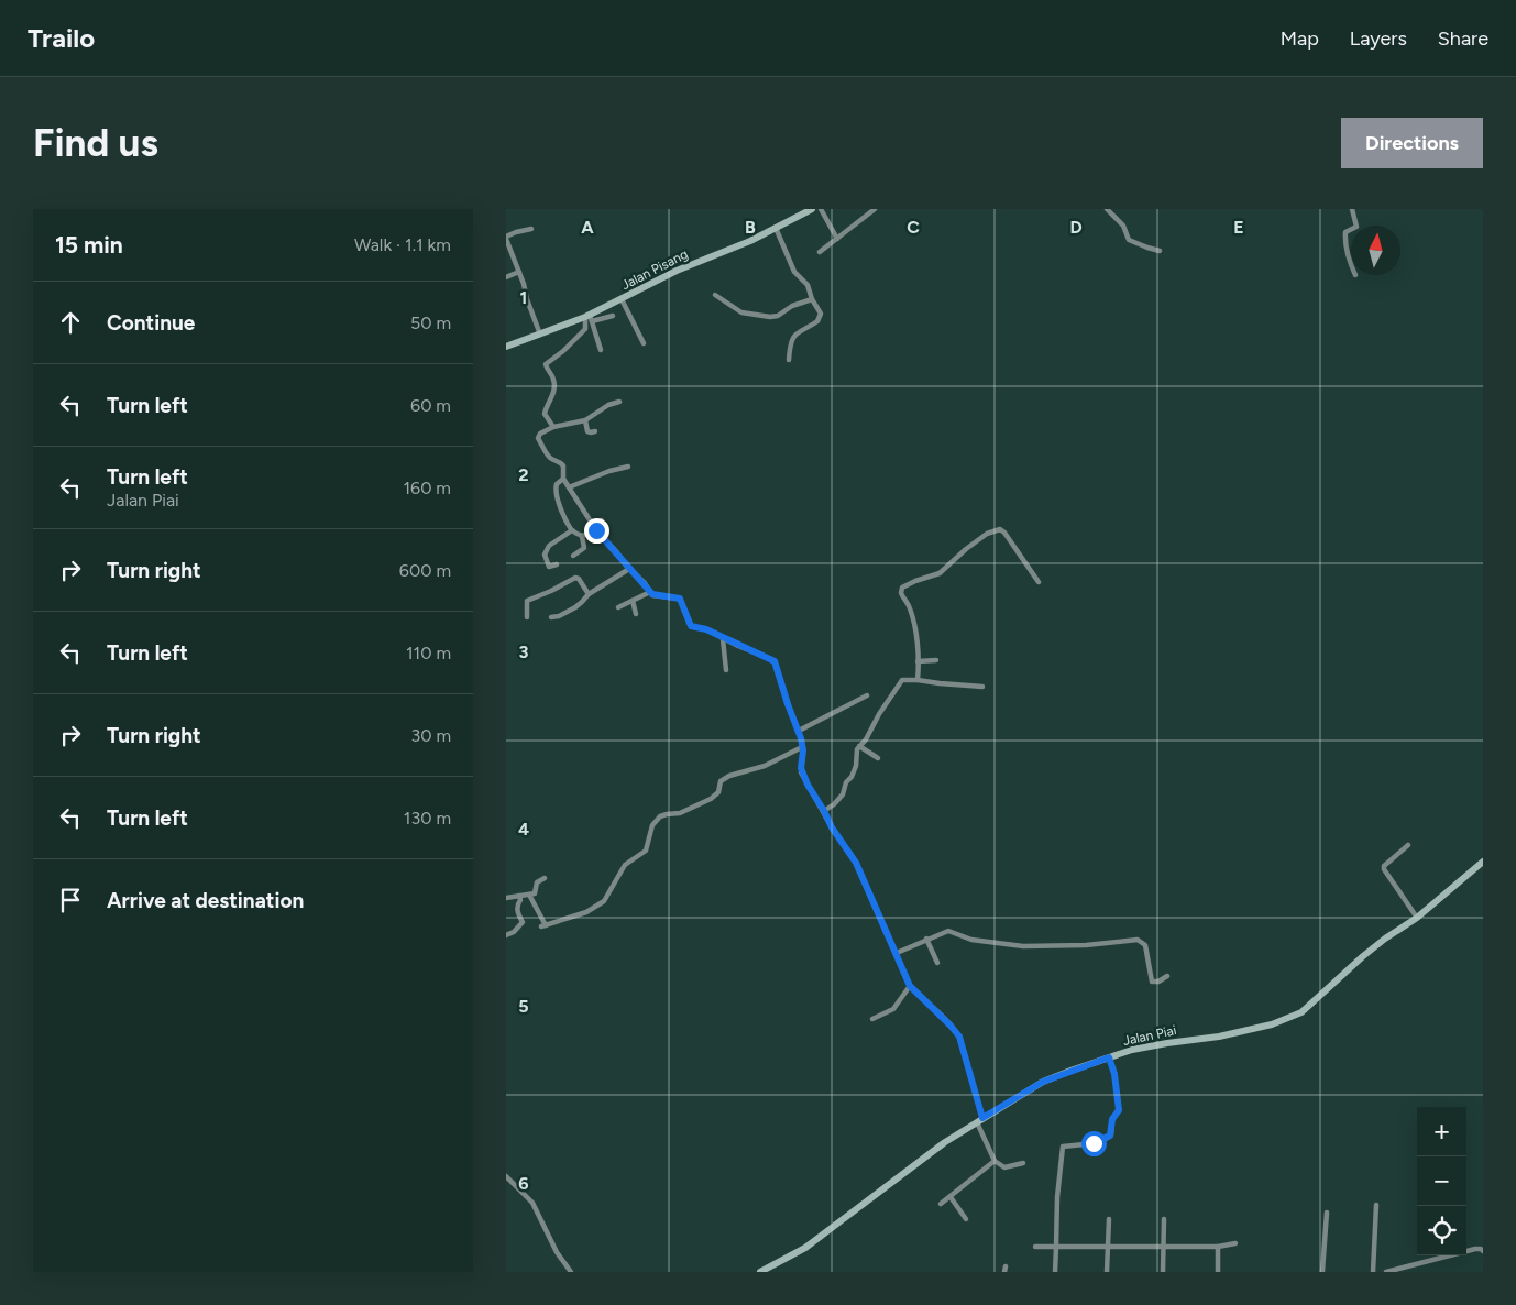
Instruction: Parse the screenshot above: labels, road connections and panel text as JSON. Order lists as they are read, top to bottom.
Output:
{
  "streets": {
    "street": ["Jalan Pisang", "Jalan Piai"]
  },
  "north": "top",
  "page": {
    "header": "Trailo",
    "nav": ["Map", "Layers", "Share"],
    "buttons": "Directions",
    "title": "Find us",
    "heading": ["15 min", "Walk · 1.1 km"],
    "list": [
      ["Continue", "50 m"],
      ["Turn left", "60 m"],
      ["Turn left", "Jalan Piai", "160 m"],
      ["Turn right", "600 m"],
      ["Turn left", "110 m"],
      ["Turn right", "30 m"],
      ["Turn left", "130 m"],
      "Arrive at destination"
    ],
    "map_buttons": ["+", "−"]
  },
  "grid": {
    "columns": [
      "A",
      "B",
      "C",
      "D",
      "E"
    ],
    "rows": [
      "1",
      "2",
      "3",
      "4",
      "5",
      "6"
    ]
  }
}
